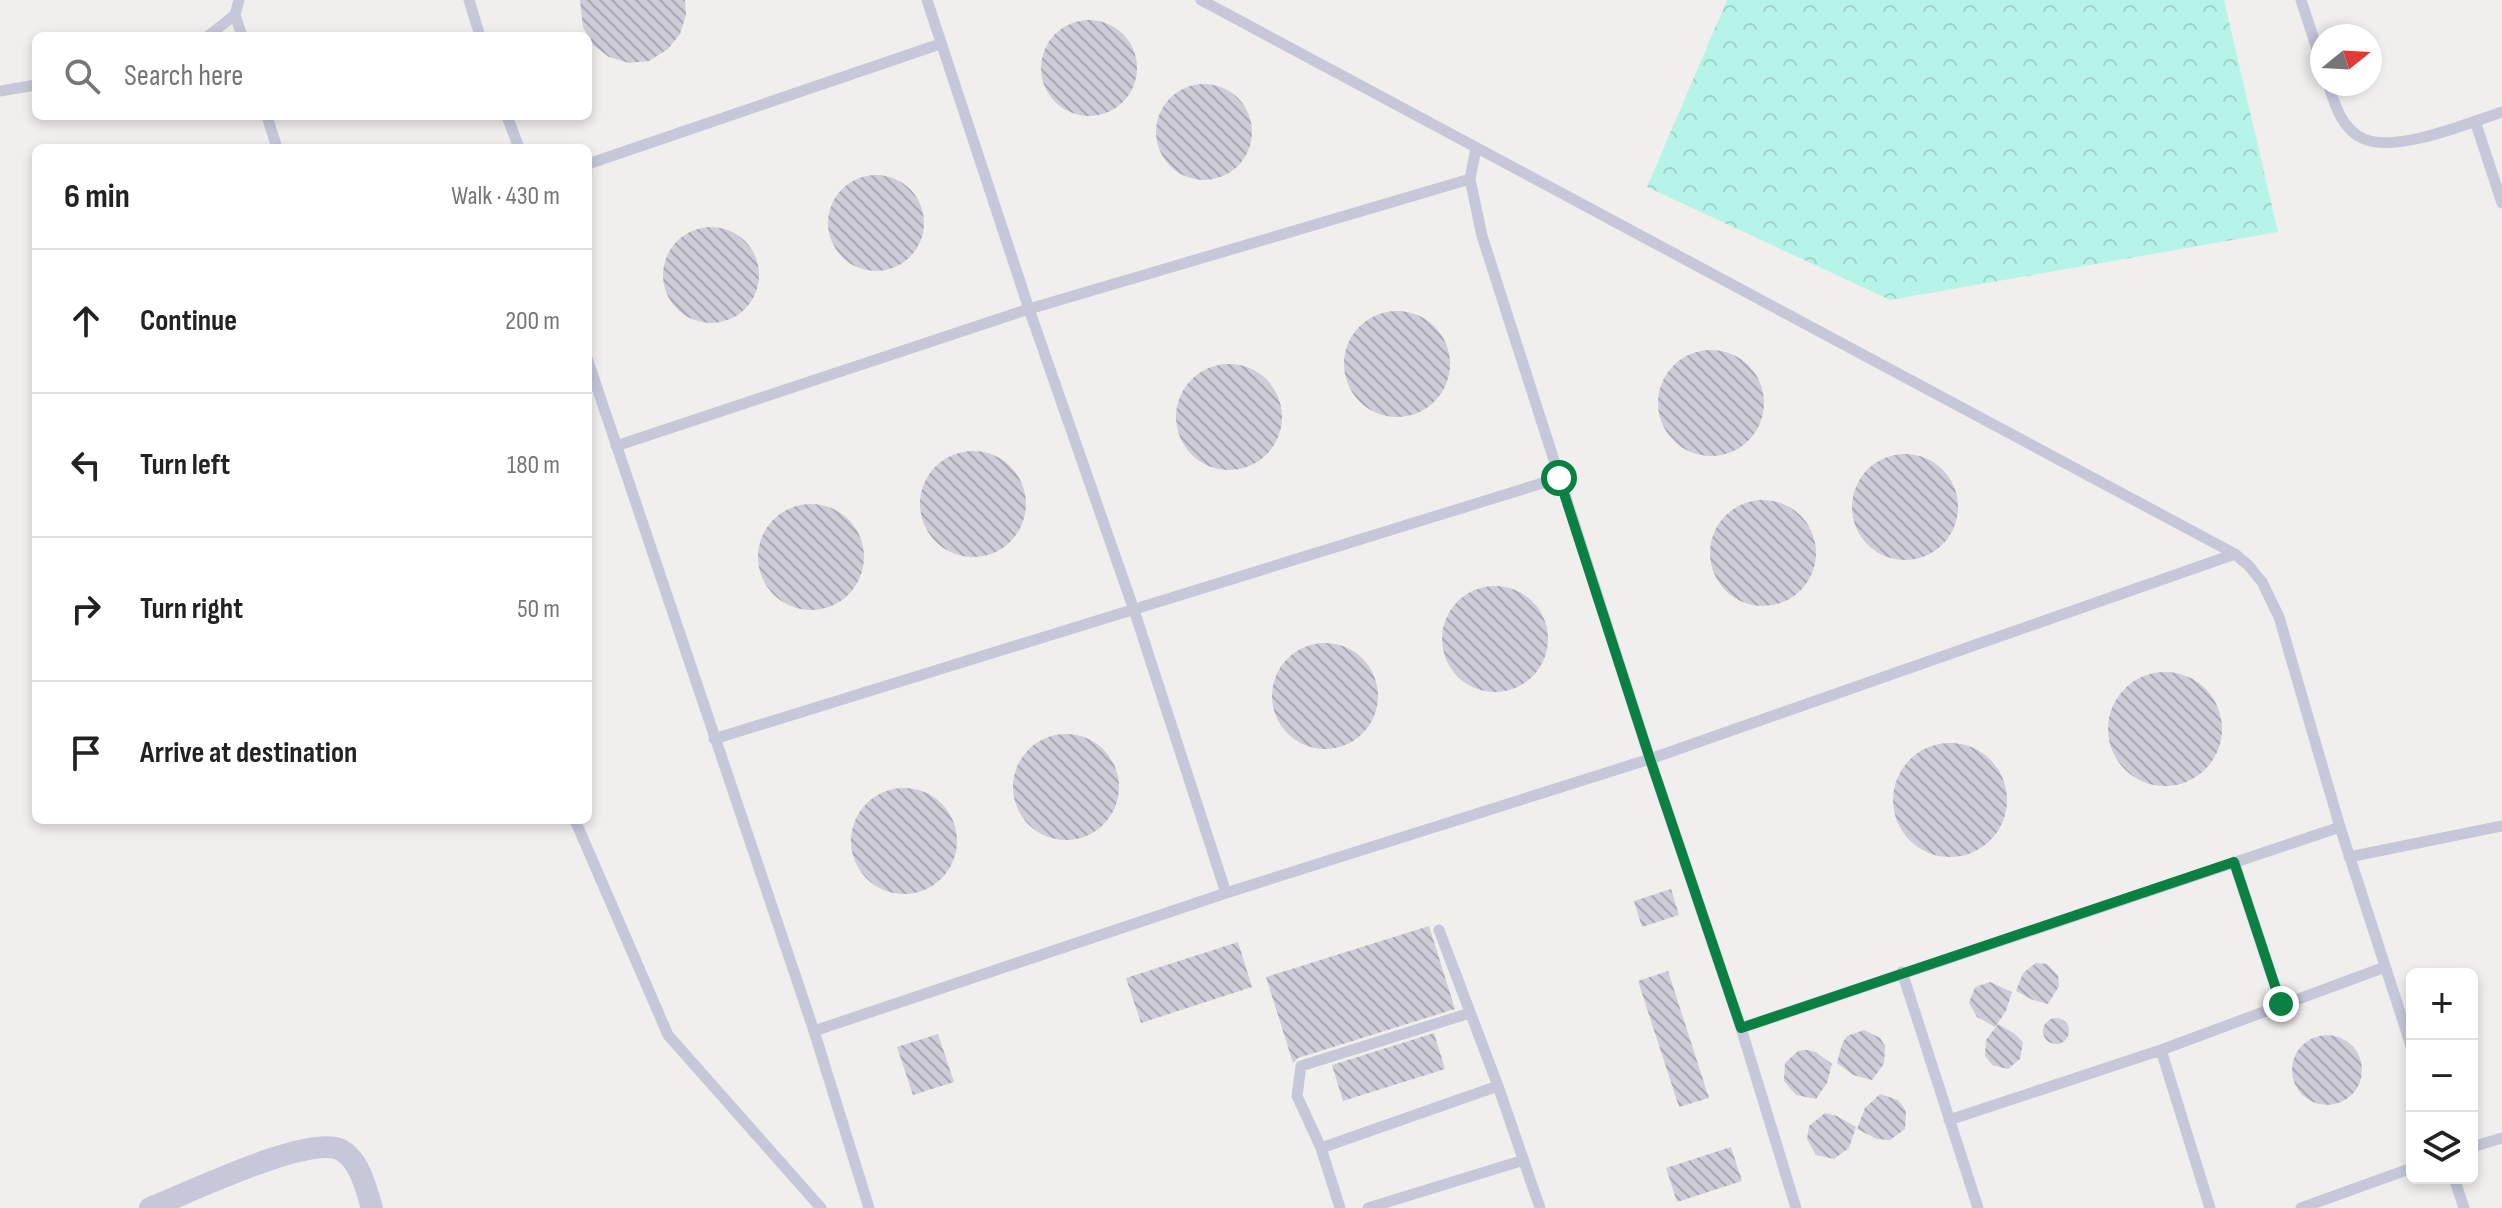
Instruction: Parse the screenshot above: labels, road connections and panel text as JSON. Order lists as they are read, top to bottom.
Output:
{
  "north": "right",
  "page": {
    "search": "Search here",
    "heading": ["6 min", "Walk · 430 m"],
    "list": [
      ["Continue", "200 m"],
      ["Turn left", "180 m"],
      ["Turn right", "50 m"],
      "Arrive at destination"
    ],
    "map_buttons": ["+", "−"]
  }
}
